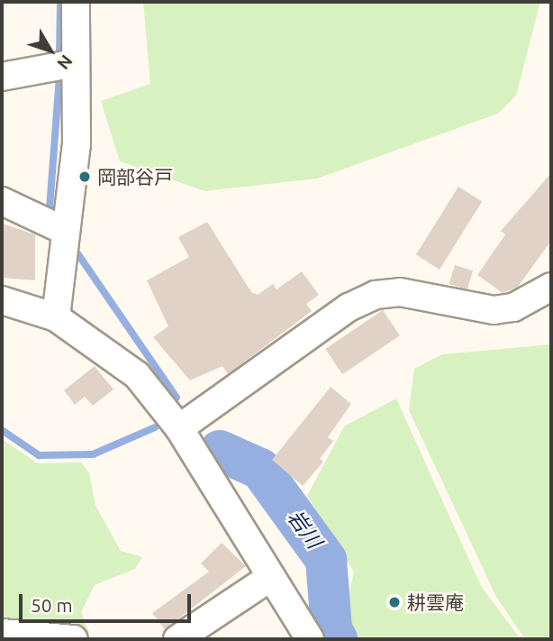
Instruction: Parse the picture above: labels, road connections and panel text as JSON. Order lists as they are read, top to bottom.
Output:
{
  "water": ["岩川"],
  "places": ["岡部谷戸", "耕雲庵"],
  "scale_bar": "50 m",
  "north": "bottom right"
}
